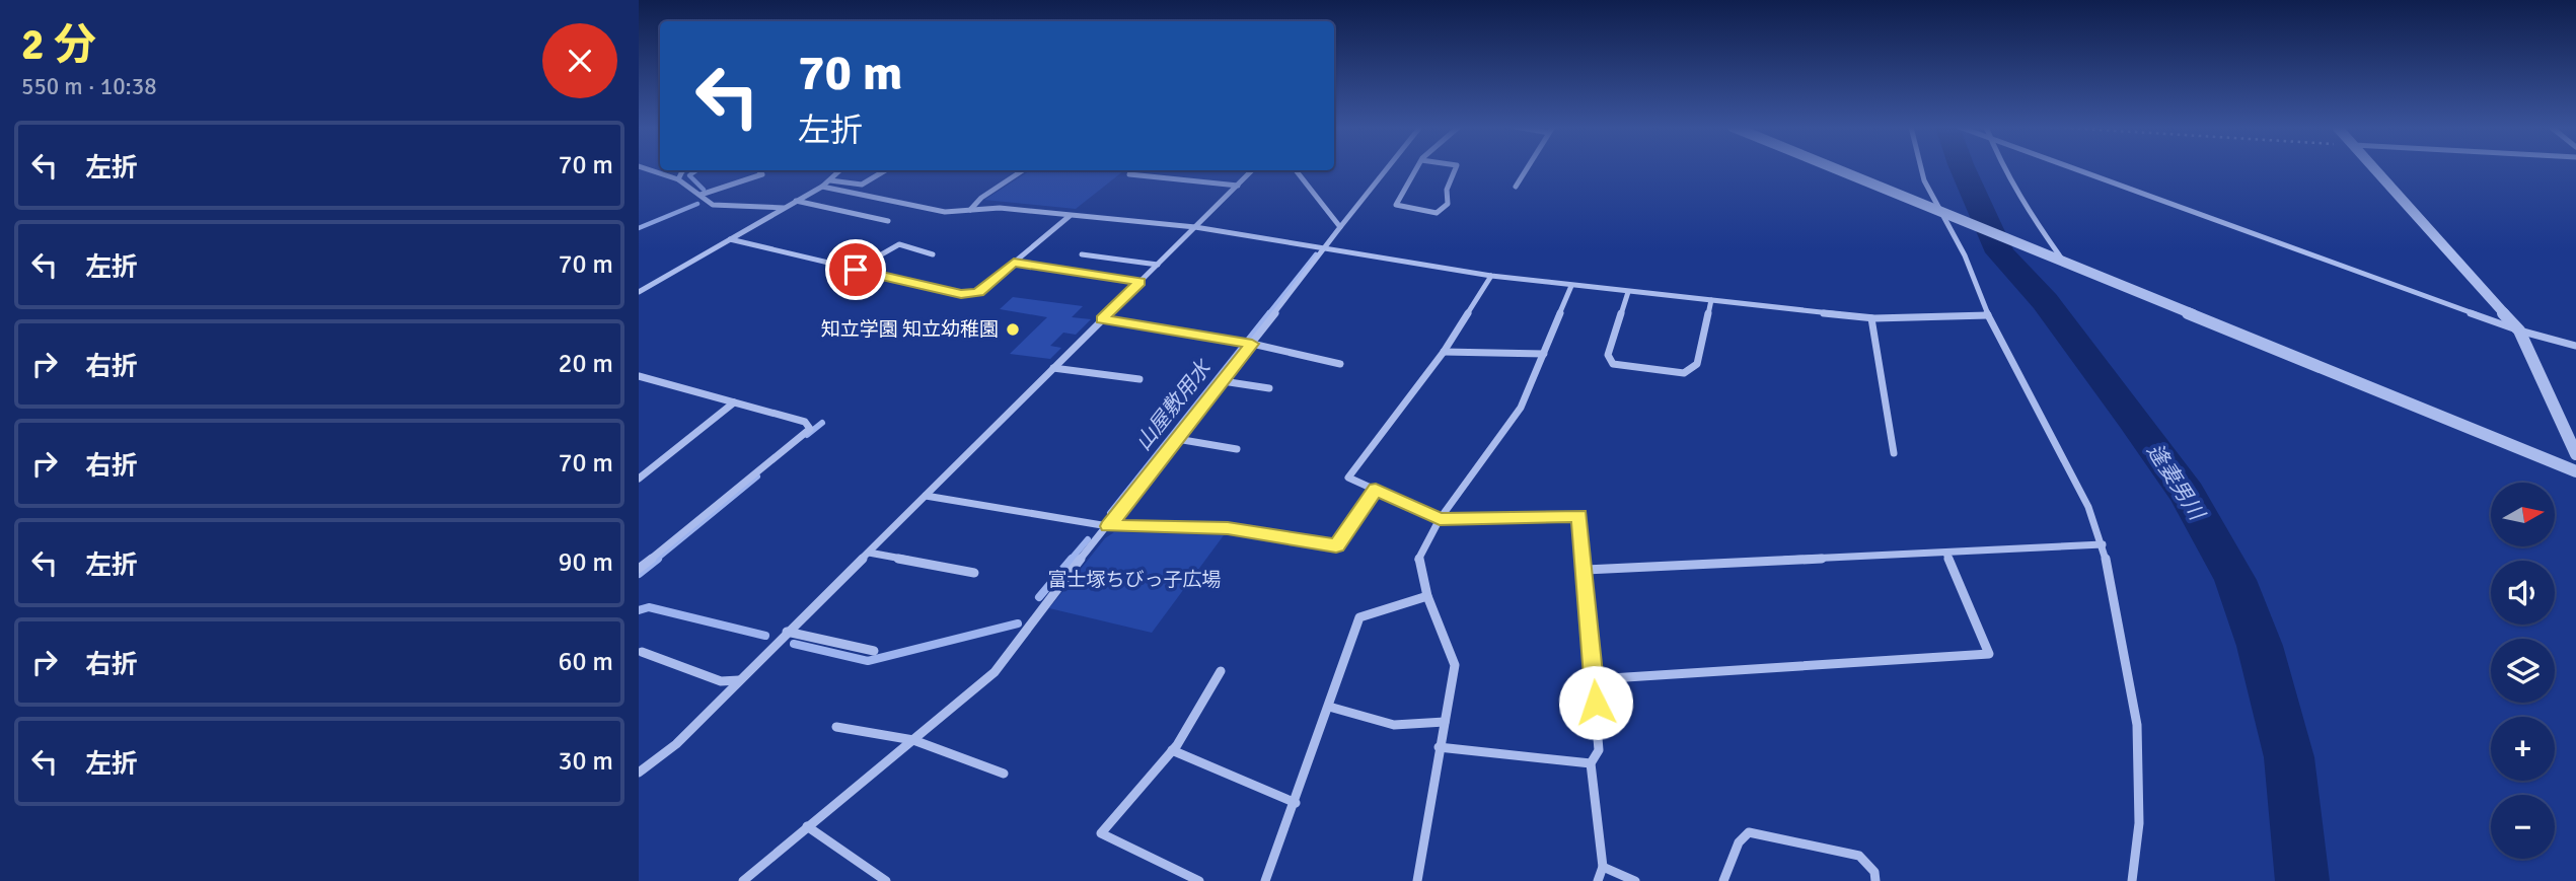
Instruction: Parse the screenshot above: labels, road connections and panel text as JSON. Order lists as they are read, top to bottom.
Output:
{
  "water": ["山屋敷用水", "逢妻男川"],
  "parks": ["富士塚ちびっ子広場"],
  "places": ["知立学園 知立幼稚園"],
  "north": "right",
  "page": {
    "heading": ["2 分", "550 m · 10:38"],
    "turn": ["70 m", "左折"],
    "list": [
      {
        "name": "左折",
        "value": "70 m"
      },
      {
        "name": "左折",
        "value": "70 m"
      },
      {
        "name": "右折",
        "value": "20 m"
      },
      {
        "name": "右折",
        "value": "70 m"
      },
      {
        "name": "左折",
        "value": "90 m"
      },
      {
        "name": "右折",
        "value": "60 m"
      },
      {
        "name": "左折",
        "value": "30 m"
      }
    ],
    "map_buttons": ["+", "−"]
  }
}
